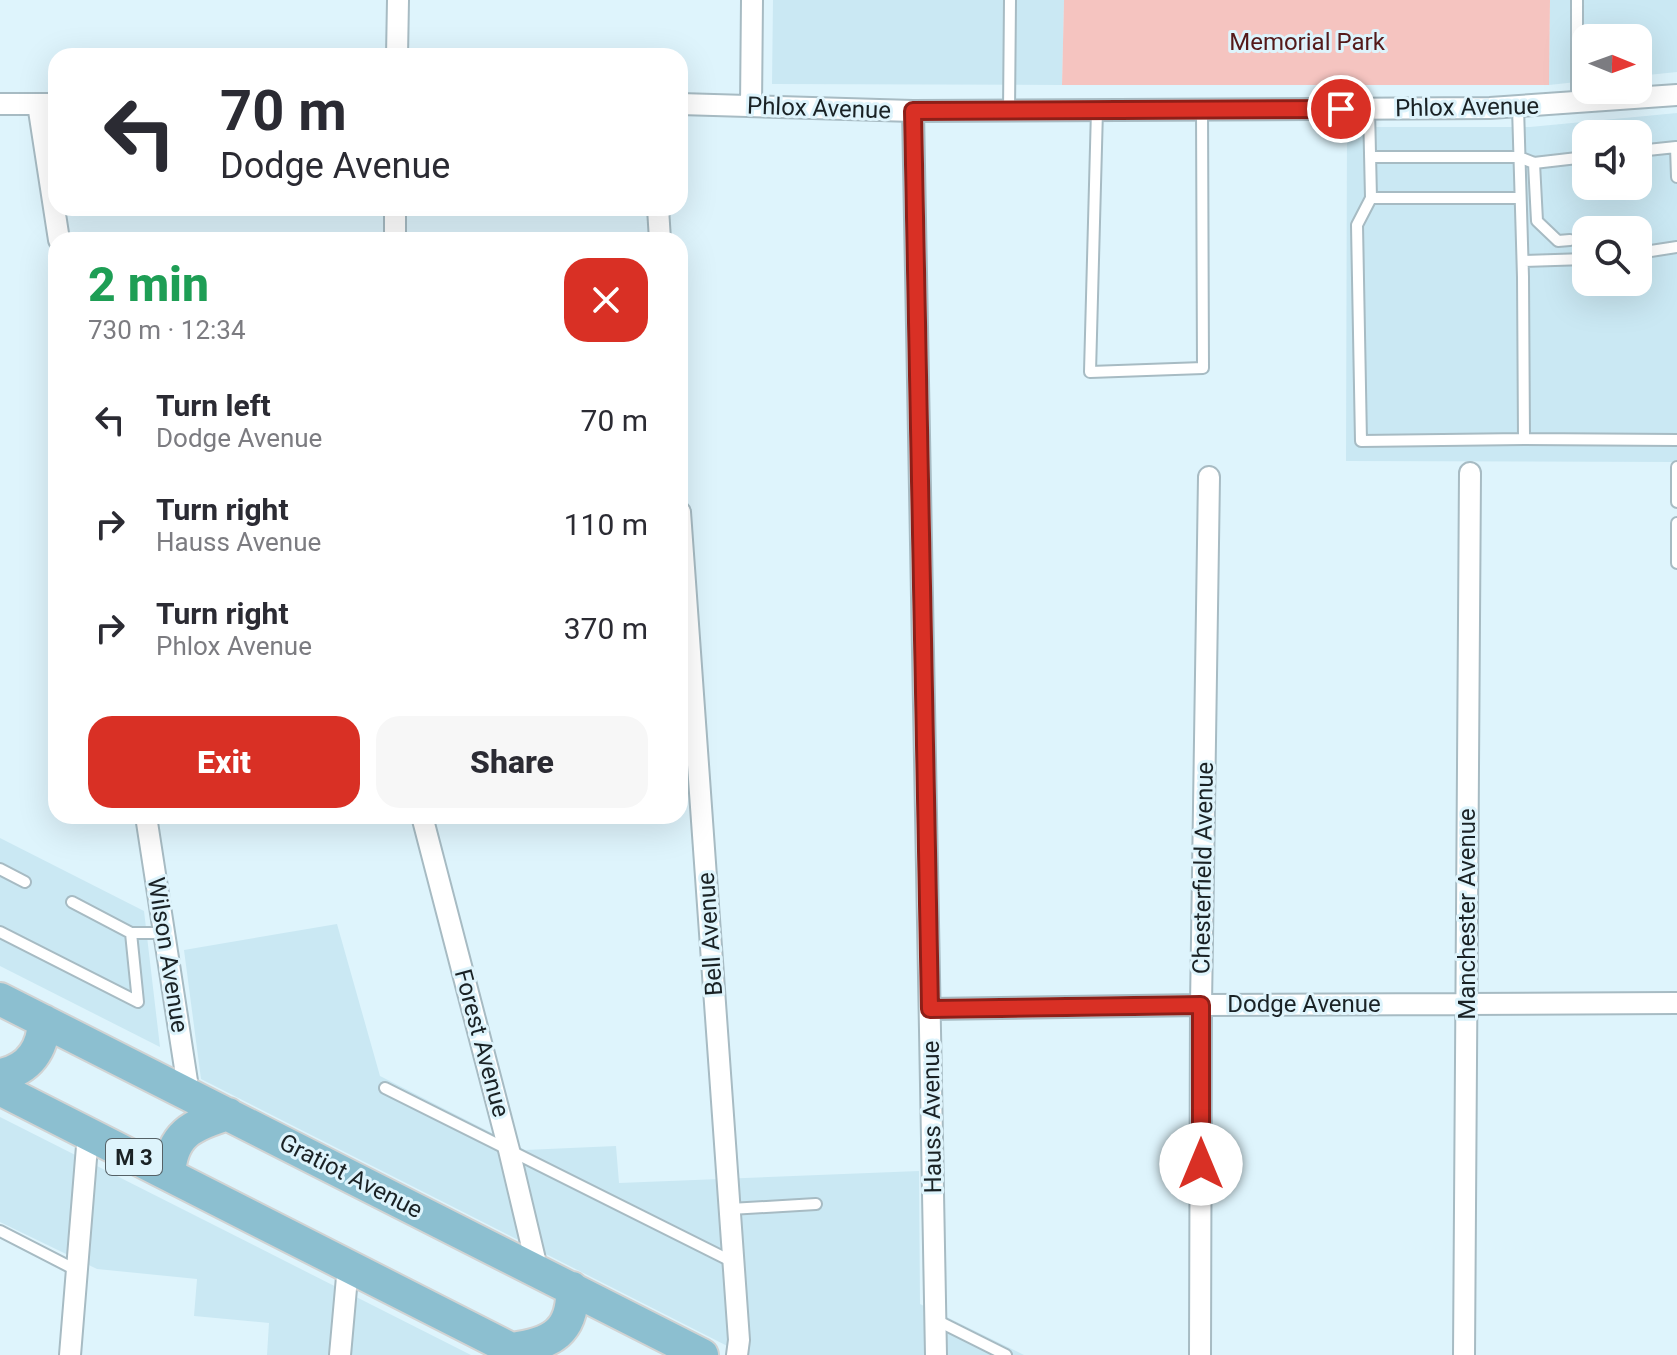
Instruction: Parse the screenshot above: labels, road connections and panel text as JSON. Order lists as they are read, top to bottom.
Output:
{
  "streets": {
    "main road": ["M 3", "Gratiot Avenue"],
    "street": [
      "Phlox Avenue",
      "Chesterfield Avenue",
      "Manchester Avenue",
      "Bell Avenue",
      "Wilson Avenue",
      "Dodge Avenue",
      "Forest Avenue",
      "Hauss Avenue"
    ]
  },
  "crossings": [
    ["Phlox Avenue", "Hauss Avenue"],
    ["Chesterfield Avenue", "Dodge Avenue"],
    ["Manchester Avenue", "Dodge Avenue"],
    ["Wilson Avenue", "Gratiot Avenue"],
    ["Dodge Avenue", "Hauss Avenue"],
    ["Forest Avenue", "Gratiot Avenue"]
  ],
  "parks": ["Memorial Park"],
  "north": "right",
  "page": {
    "turn": ["70 m", "Dodge Avenue"],
    "heading": ["2 min", "730 m · 12:34"],
    "list": [
      {
        "name": "Turn left",
        "note": "Dodge Avenue",
        "value": "70 m"
      },
      {
        "name": "Turn right",
        "note": "Hauss Avenue",
        "value": "110 m"
      },
      {
        "name": "Turn right",
        "note": "Phlox Avenue",
        "value": "370 m"
      }
    ],
    "buttons": ["Exit", "Share"]
  }
}
